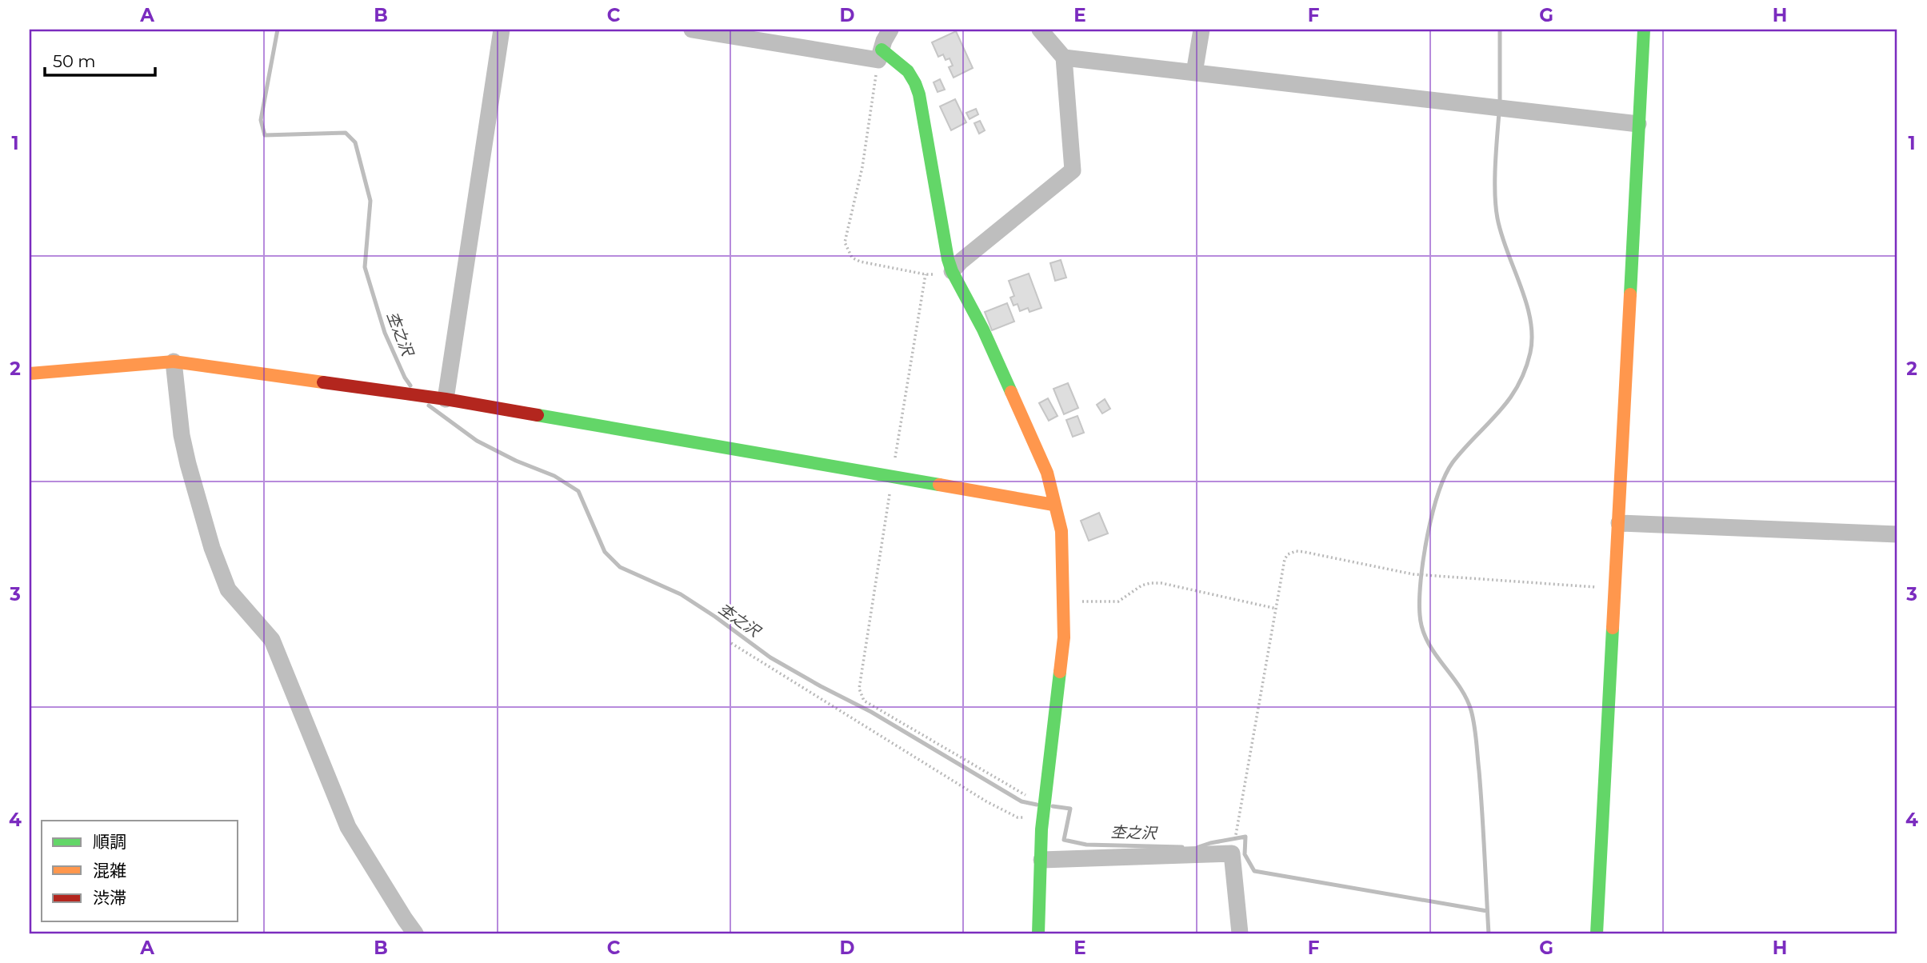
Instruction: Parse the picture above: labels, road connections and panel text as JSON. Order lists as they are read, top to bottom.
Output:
{
  "water": ["杢之沢"],
  "legend": ["順調", "混雑", "渋滞"],
  "scale_bar": "50 m",
  "grid": {
    "columns": [
      "A",
      "B",
      "C",
      "D",
      "E",
      "F",
      "G",
      "H"
    ],
    "rows": [
      "1",
      "2",
      "3",
      "4"
    ]
  }
}
